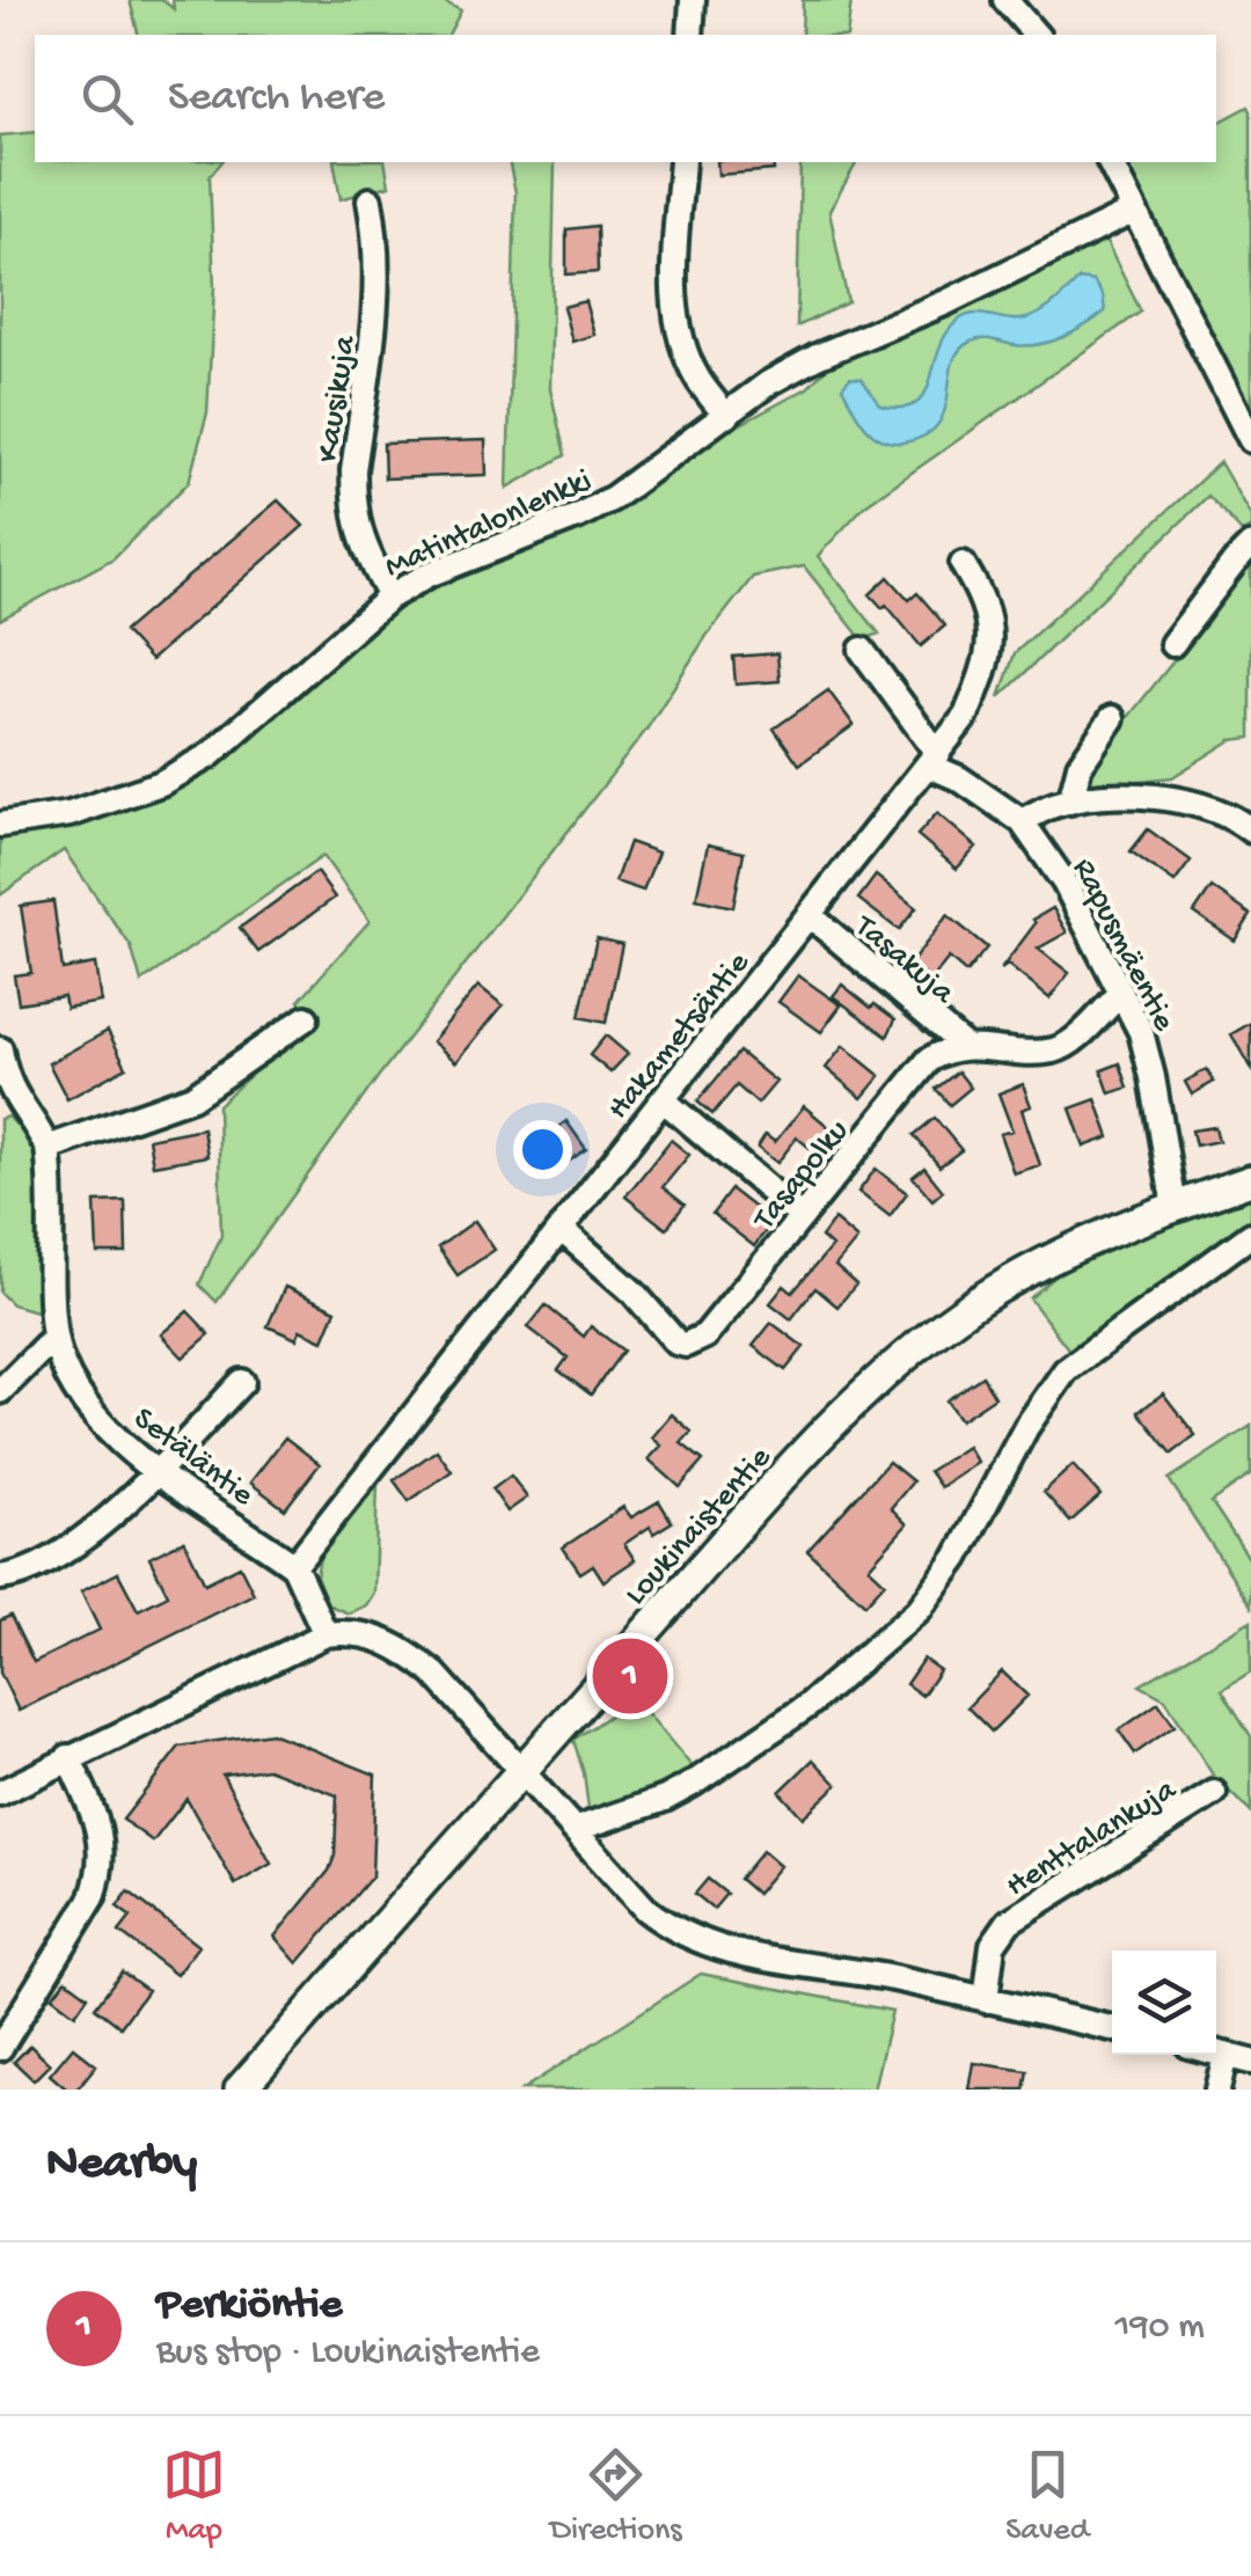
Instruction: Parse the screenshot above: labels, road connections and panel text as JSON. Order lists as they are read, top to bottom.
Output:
{
  "streets": {
    "street": [
      "Kausikuja",
      "Matintalonlenkki",
      "Rapusmäentie",
      "Tasakuja",
      "Hakametsäntie",
      "Tasapolku",
      "Setäläntie",
      "Loukinaistentie",
      "Henttalankuja"
    ]
  },
  "crossings": [
    ["Kausikuja", "Matintalonlenkki"],
    ["Rapusmäentie", "Hakametsäntie"],
    ["Rapusmäentie", "Loukinaistentie"],
    ["Tasakuja", "Hakametsäntie"],
    ["Tasakuja", "Tasapolku"],
    ["Hakametsäntie", "Tasapolku"],
    ["Hakametsäntie", "Setäläntie"]
  ],
  "page": {
    "search": "Search here",
    "pins": "1",
    "heading": "Nearby",
    "list": [
      {
        "mark": "1",
        "name": "Perkiöntie",
        "note": "Bus stop · Loukinaistentie",
        "value": "190 m"
      }
    ],
    "nav": ["Map", "Directions", "Saved"]
  }
}
